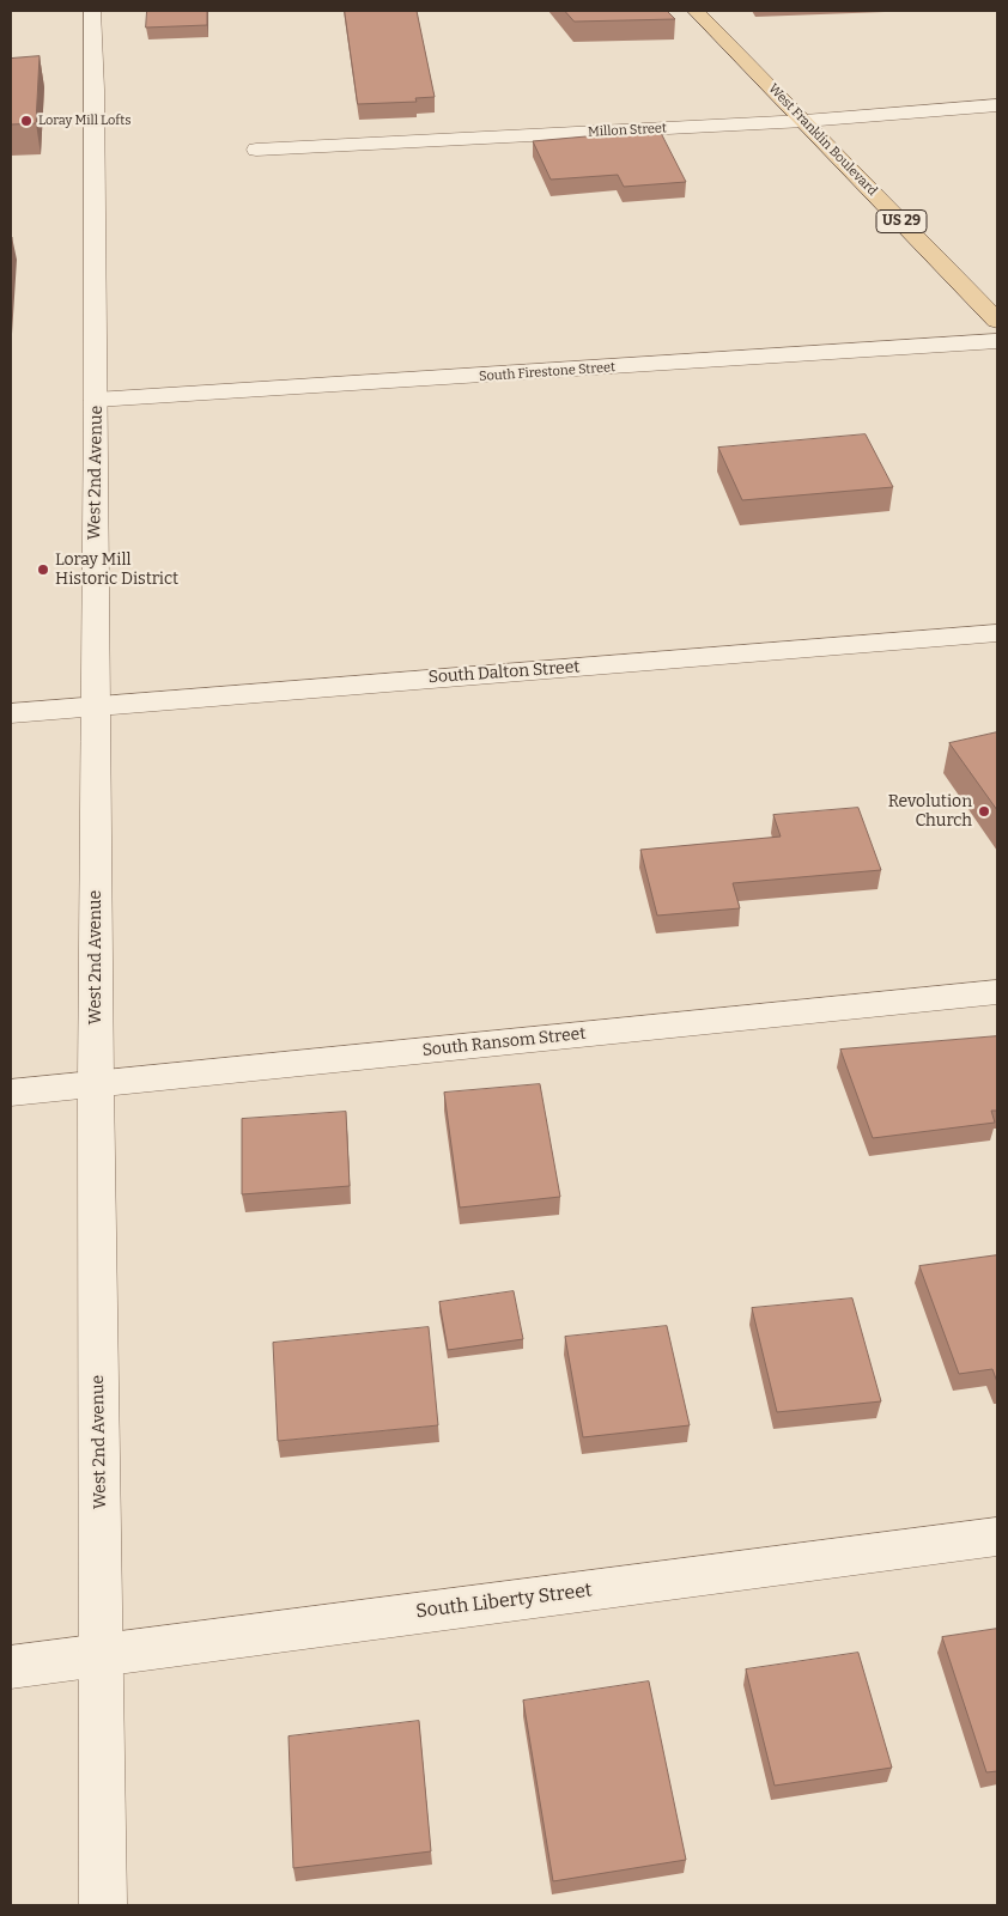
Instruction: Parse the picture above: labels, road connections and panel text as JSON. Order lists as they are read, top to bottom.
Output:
{
  "streets": {
    "main road": ["West Franklin Boulevard", "US 29"],
    "street": [
      "Millon Street",
      "South Firestone Street",
      "West 2nd Avenue",
      "South Dalton Street",
      "South Ransom Street",
      "South Liberty Street"
    ]
  },
  "crossings": [
    ["Millon Street", "West Franklin Boulevard"],
    ["South Firestone Street", "West 2nd Avenue"],
    ["West 2nd Avenue", "South Dalton Street"],
    ["West 2nd Avenue", "South Ransom Street"],
    ["West 2nd Avenue", "South Liberty Street"]
  ],
  "places": ["Loray Mill Lofts", "Loray Mill Historic District", "Revolution Church"]
}
